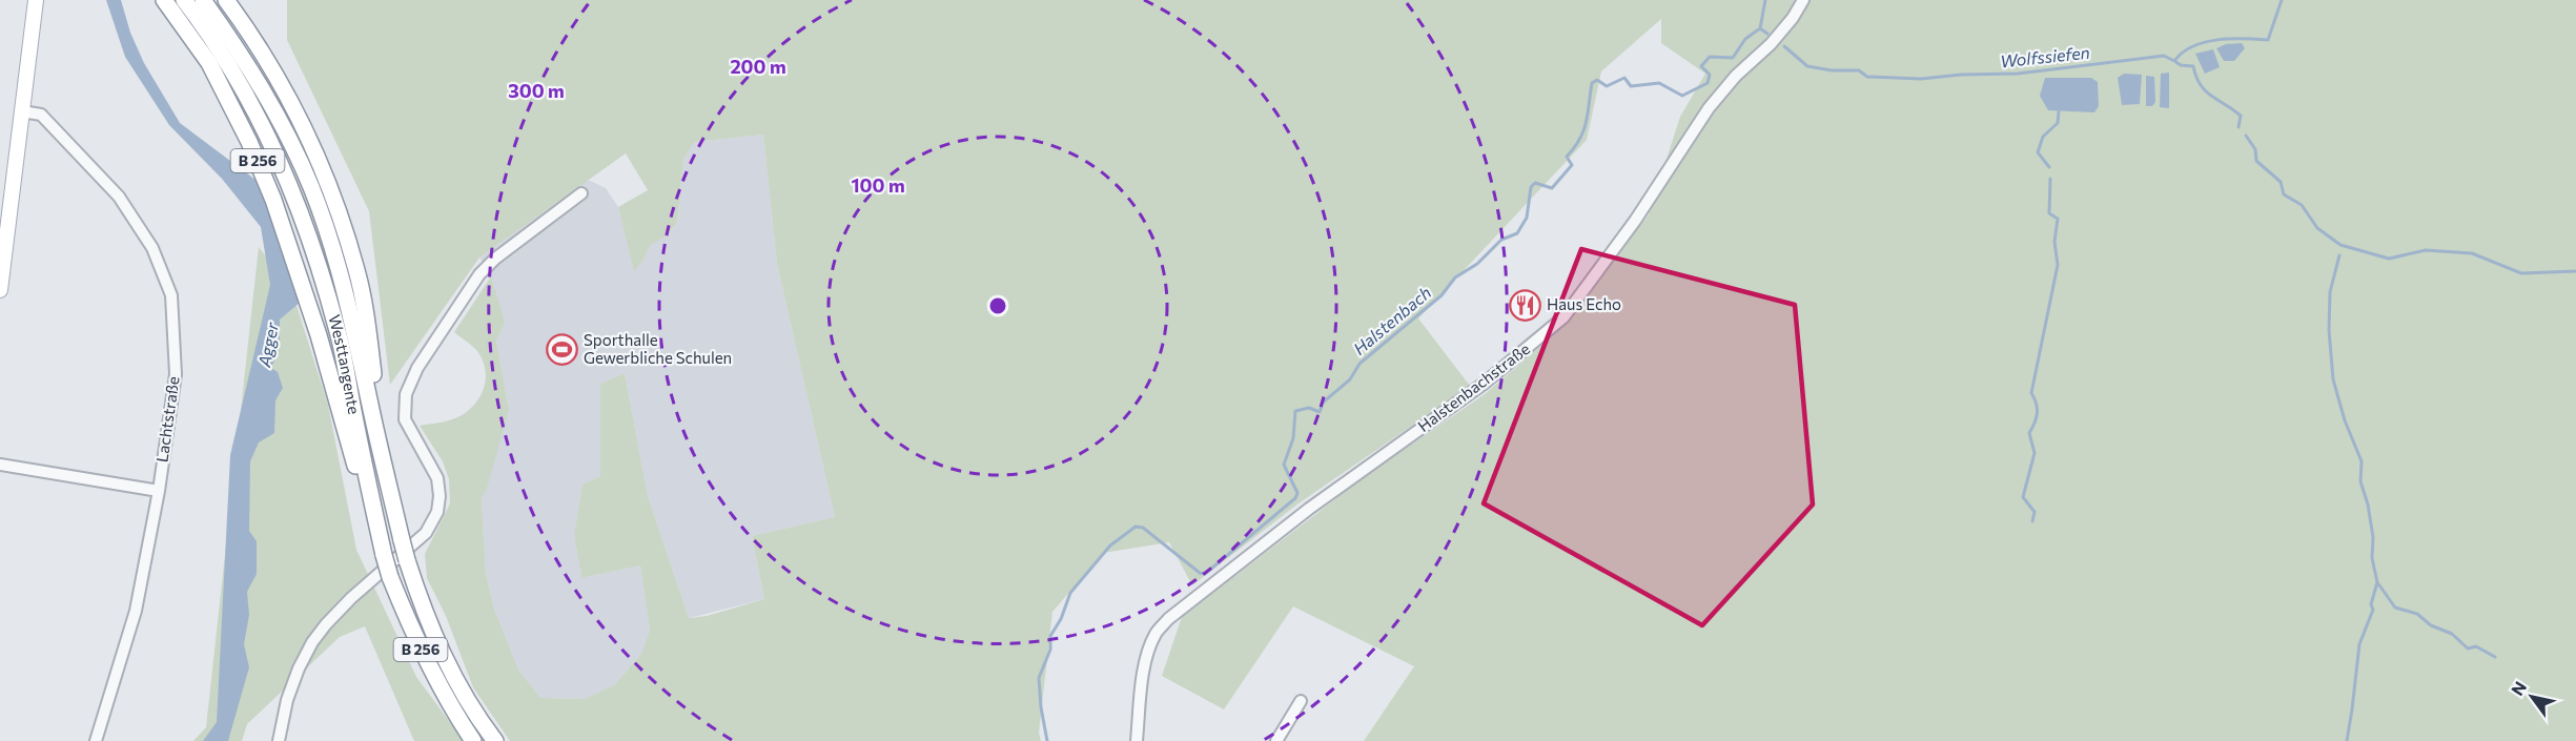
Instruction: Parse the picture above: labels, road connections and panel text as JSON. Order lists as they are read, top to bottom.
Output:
{
  "streets": {
    "highway": ["B 256", "Westtangente"],
    "street": ["Halstenbachstraße", "Lachtstraße"]
  },
  "crossings": [
    ["B 256", "Westtangente"]
  ],
  "water": ["Wolfssiefen", "Halstenbach", "Agger"],
  "places": {
    "restaurant": ["Haus Echo"],
    "sports": ["Sporthalle Gewerbliche Schulen"]
  },
  "north": "top left",
  "rings": ["200 m", "300 m", "100 m"]
}
